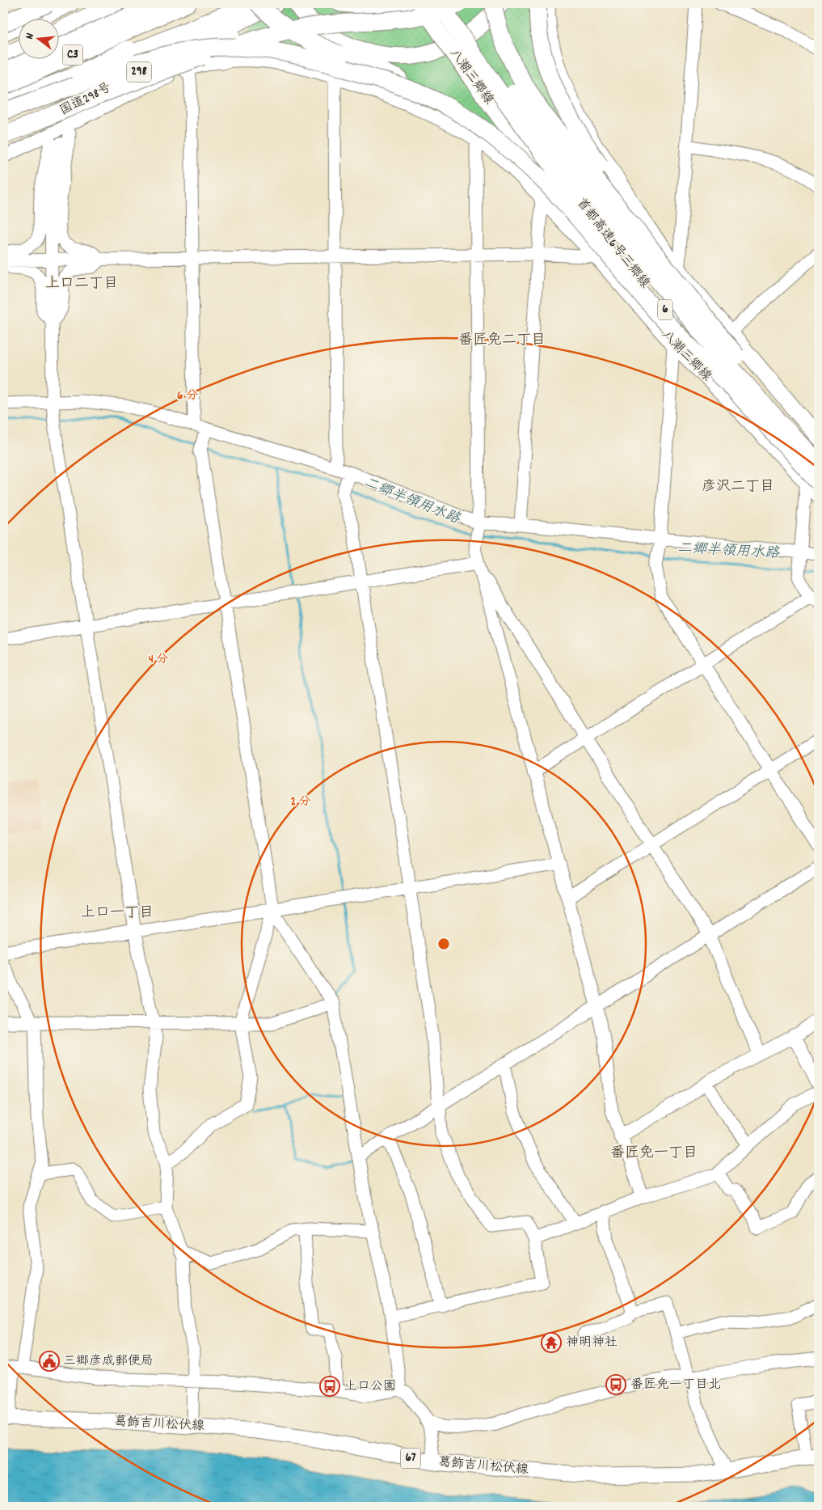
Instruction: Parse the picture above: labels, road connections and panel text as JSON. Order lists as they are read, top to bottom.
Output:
{
  "streets": {
    "highway": [
      "C3",
      "298",
      "国道298号",
      "首都高速6号三郷線",
      "6"
    ],
    "main road": ["八潮三郷線", "葛飾吉川松伏線", "67"]
  },
  "crossings": [
    ["八潮三郷線", "首都高速6号三郷線"],
    ["首都高速6号三郷線", "6"]
  ],
  "districts": [
    "上口二丁目",
    "番匠免二丁目",
    "彦沢二丁目",
    "上口一丁目",
    "番匠免一丁目"
  ],
  "water": ["二郷半領用水路"],
  "places": {
    "temple": ["神明神社"],
    "public building": ["三郷彦成郵便局"],
    "bus stop": ["番匠免一丁目北", "上口公園"]
  },
  "north": "left",
  "rings": ["6 分", "4 分", "2 分"]
}
